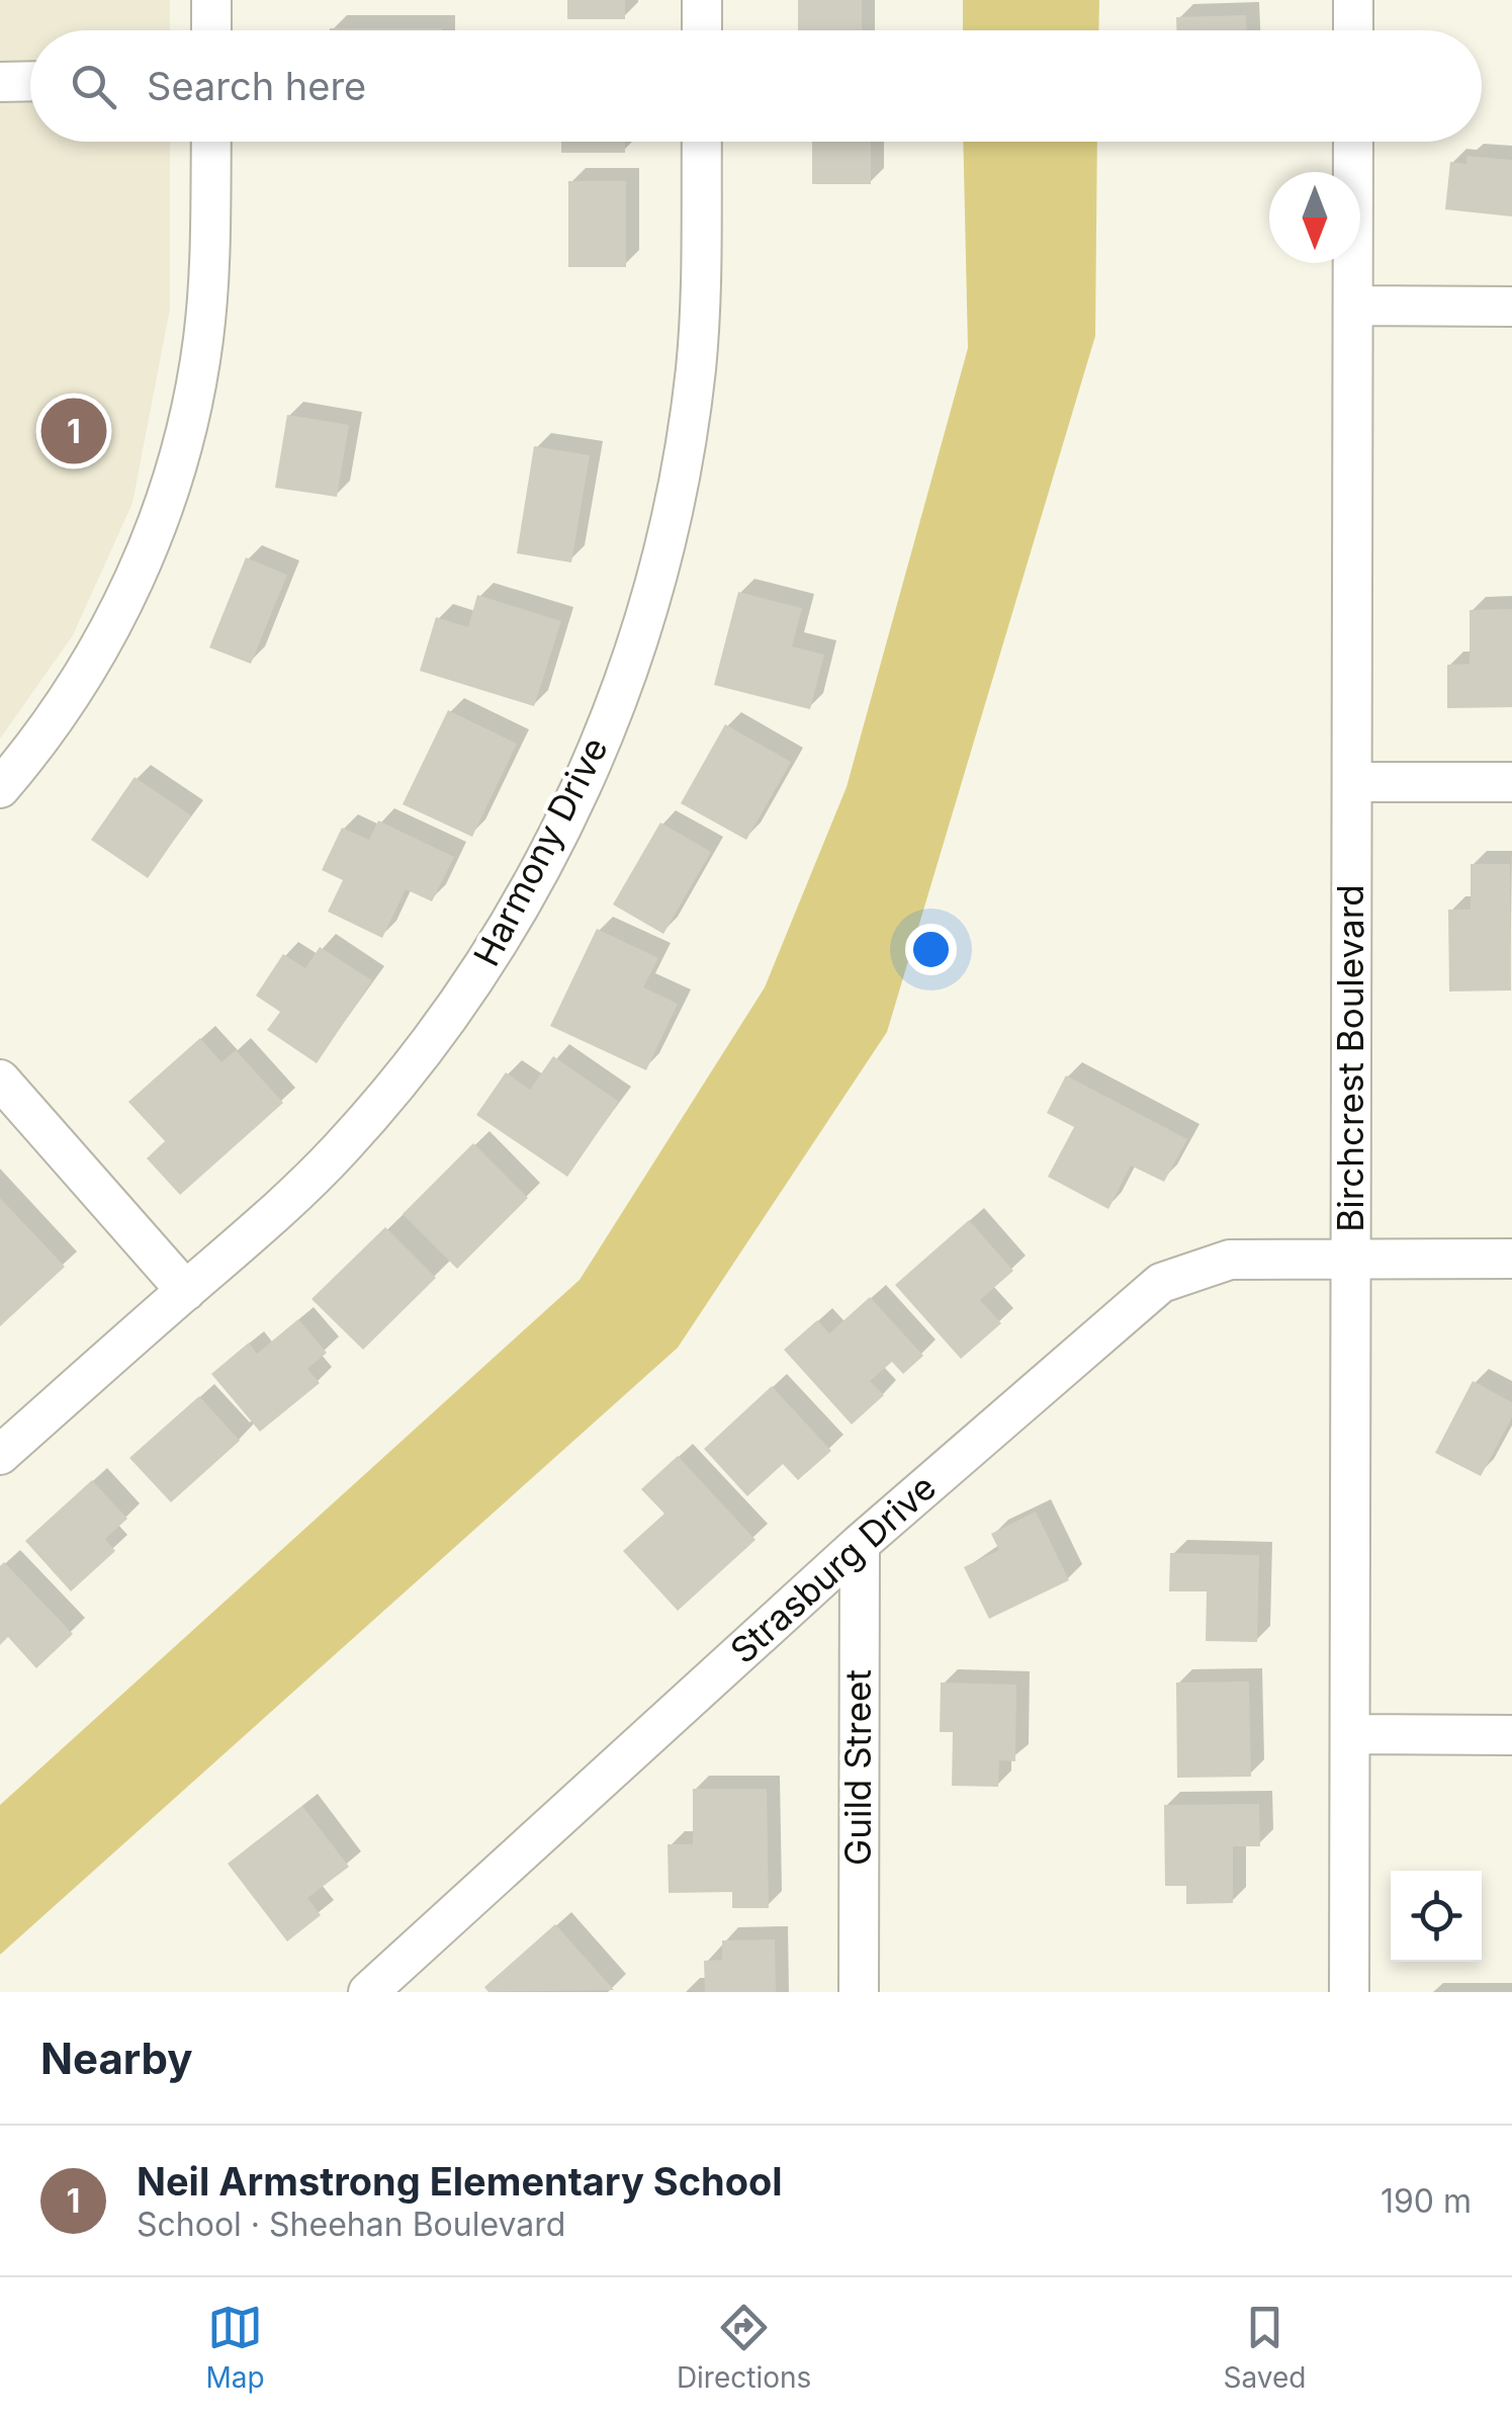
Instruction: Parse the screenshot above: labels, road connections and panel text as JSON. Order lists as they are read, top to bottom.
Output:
{
  "streets": {
    "street": [
      "Harmony Drive",
      "Birchcrest Boulevard",
      "Strasburg Drive",
      "Guild Street"
    ]
  },
  "crossings": [
    ["Birchcrest Boulevard", "Strasburg Drive"],
    ["Strasburg Drive", "Guild Street"]
  ],
  "north": "bottom",
  "page": {
    "search": "Search here",
    "pins": "1",
    "heading": "Nearby",
    "list": [
      {
        "mark": "1",
        "name": "Neil Armstrong Elementary School",
        "note": "School · Sheehan Boulevard",
        "value": "190 m"
      }
    ],
    "nav": ["Map", "Directions", "Saved"]
  }
}
